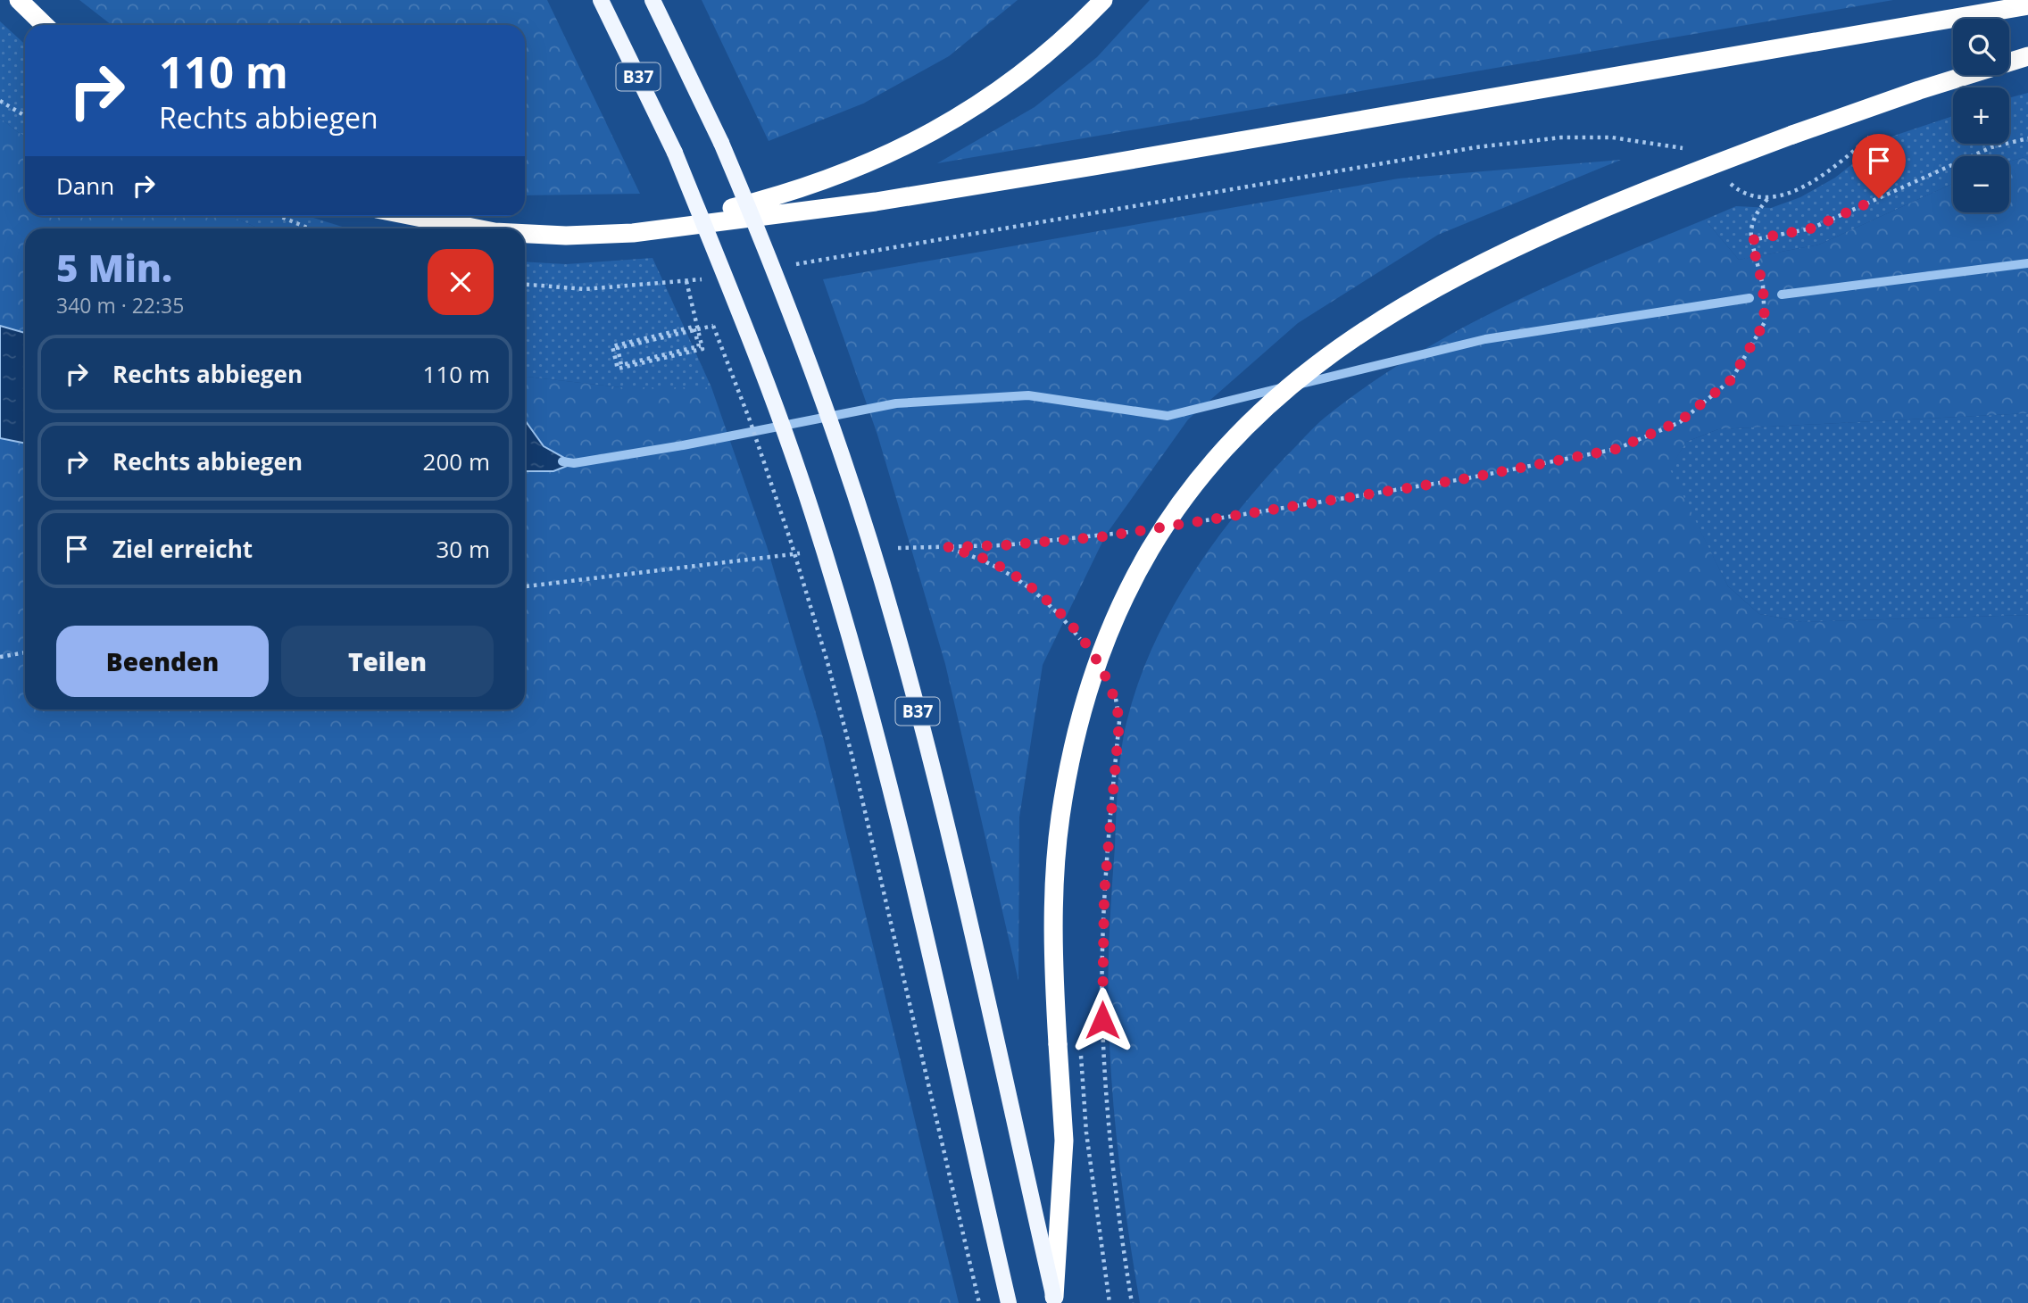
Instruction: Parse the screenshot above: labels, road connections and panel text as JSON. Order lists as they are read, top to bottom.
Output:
{
  "streets": {
    "main road": ["B37"]
  },
  "page": {
    "map_buttons": ["+", "−"],
    "turn": ["110 m", "Rechts abbiegen"],
    "then": "Dann",
    "heading": ["5 Min.", "340 m · 22:35"],
    "list": [
      {
        "name": "Rechts abbiegen",
        "value": "110 m"
      },
      {
        "name": "Rechts abbiegen",
        "value": "200 m"
      },
      {
        "name": "Ziel erreicht",
        "value": "30 m"
      }
    ],
    "buttons": ["Beenden", "Teilen"]
  }
}
